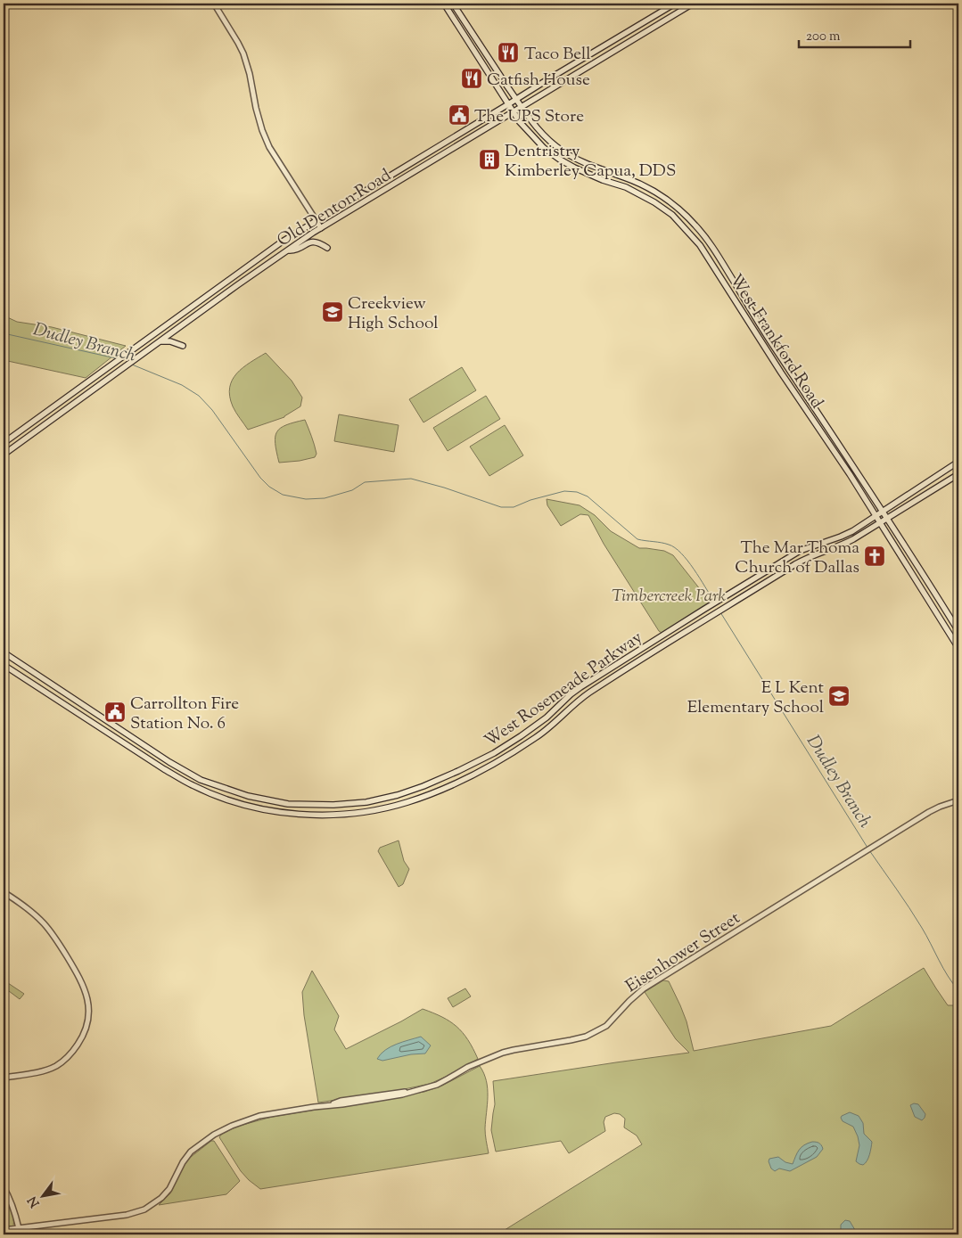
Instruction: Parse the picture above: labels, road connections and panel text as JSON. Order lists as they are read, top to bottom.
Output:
{
  "streets": {
    "main road": ["Old Denton Road", "West Frankford Road", "West Rosemeade Parkway"],
    "street": ["Eisenhower Street"]
  },
  "crossings": [
    ["Old Denton Road", "West Frankford Road"],
    ["West Frankford Road", "West Rosemeade Parkway"]
  ],
  "water": ["Dudley Branch"],
  "parks": ["Timbercreek Park"],
  "places": {
    "restaurant": ["Taco Bell", "Catfish House"],
    "public building": ["The UPS Store", "Carrollton Fire Station No. 6"],
    "building": ["Dentristry Kimberley Capua, DDS"],
    "school or university": ["Creekview High School", "E L Kent Elementary School"],
    "church": ["The Mar Thoma Church of Dallas"]
  },
  "scale_bar": "200 m",
  "north": "bottom left"
}
